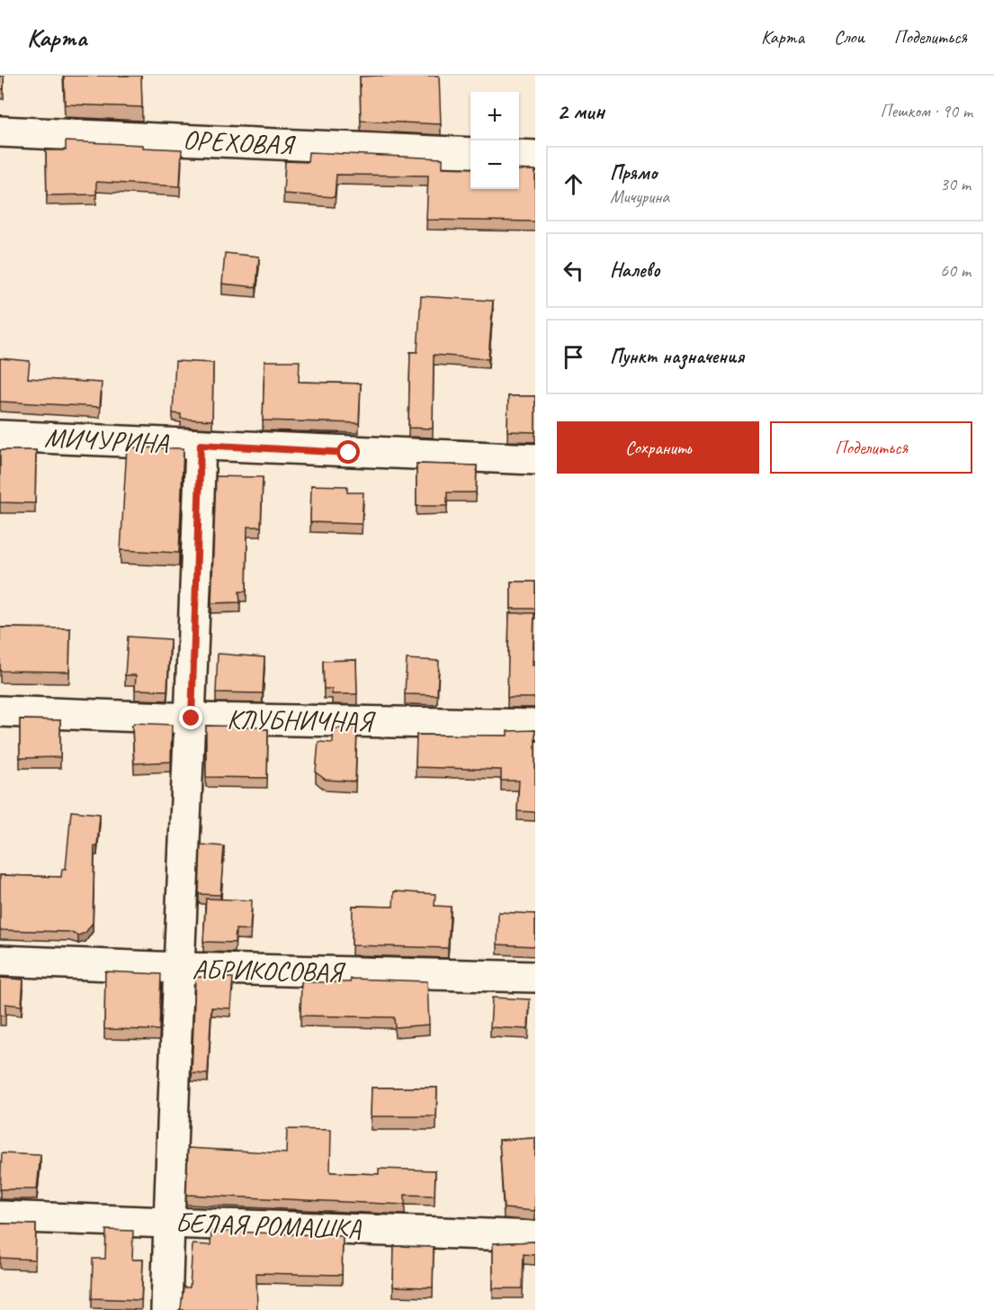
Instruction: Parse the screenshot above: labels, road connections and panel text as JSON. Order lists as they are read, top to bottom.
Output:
{
  "streets": {
    "street": [
      "ОРЕХОВАЯ",
      "МИЧУРИНА",
      "КЛУБНИЧНАЯ",
      "АБРИКОСОВАЯ",
      "БЕЛАЯ РОМАШКА"
    ]
  },
  "page": {
    "header": "Карта",
    "nav": ["Карта", "Слои", "Поделиться"],
    "heading": ["2 мин", "Пешком · 90 m"],
    "map_buttons": ["+", "−"],
    "list": [
      ["Прямо", "Мичурина", "30 m"],
      ["Налево", "60 m"],
      "Пункт назначения"
    ],
    "buttons": ["Сохранить", "Поделиться"]
  }
}
